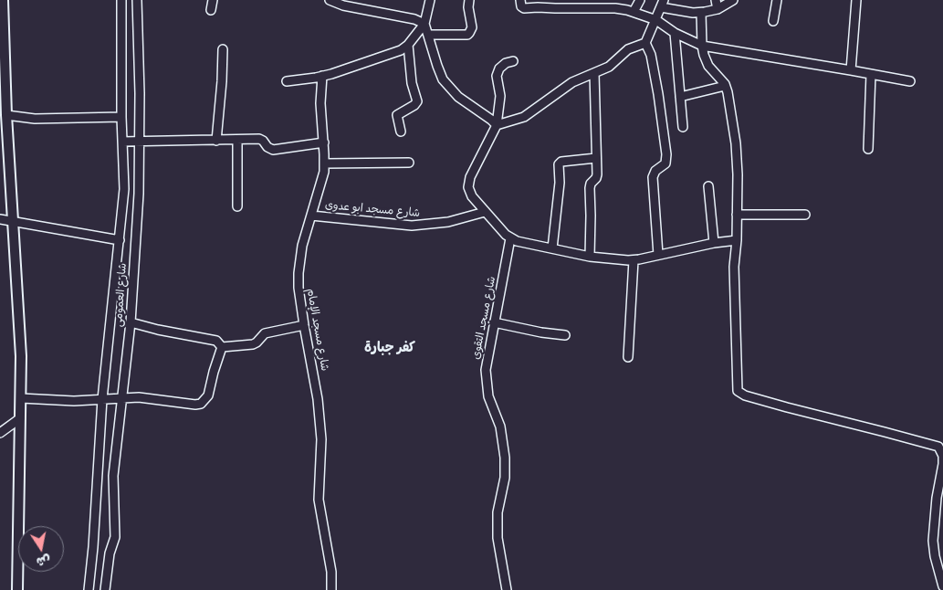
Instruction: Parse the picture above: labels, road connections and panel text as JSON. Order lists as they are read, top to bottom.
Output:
{
  "streets": {
    "street": [
      "شارع مسجد ابو عدوى",
      "شارع العمومى",
      "شارع مسجد التقوى",
      "شارع مسجد الإمام"
    ]
  },
  "crossings": [
    ["شارع مسجد ابو عدوى", "شارع مسجد الإمام"]
  ],
  "districts": ["كفر جبارة"],
  "north": "bottom"
}
